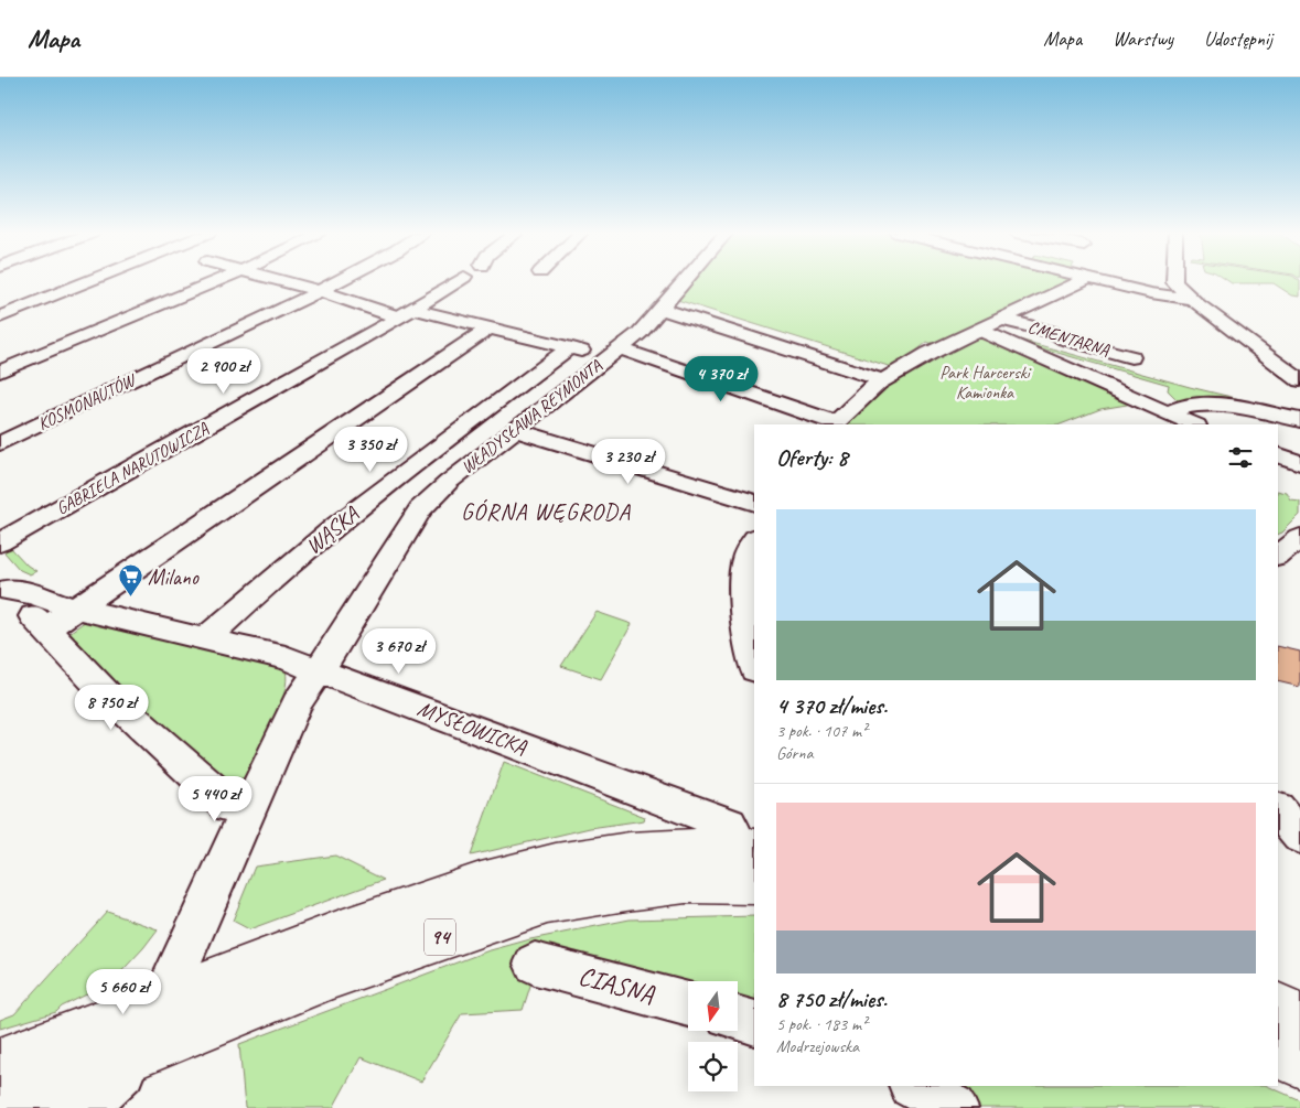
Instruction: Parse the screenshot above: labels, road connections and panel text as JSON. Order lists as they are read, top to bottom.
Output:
{
  "streets": {
    "main road": ["94"],
    "street": [
      "CMENTARNA",
      "KOSMONAUTÓW",
      "WŁADYSŁAWA REYMONTA",
      "GABRIELA NARUTOWICZA",
      "WĄSKA",
      "MYSŁOWICKA",
      "CIASNA"
    ]
  },
  "crossings": [
    ["WŁADYSŁAWA REYMONTA", "MYSŁOWICKA"],
    ["WŁADYSŁAWA REYMONTA", "94"],
    ["WĄSKA", "MYSŁOWICKA"],
    ["MYSŁOWICKA", "94"]
  ],
  "districts": ["GÓRNA WĘGRODA"],
  "parks": ["Park Harcerski Kamionka"],
  "places": {
    "supermarket": ["Milano"]
  },
  "north": "bottom",
  "page": {
    "header": "Mapa",
    "nav": ["Mapa", "Warstwy", "Udostępnij"],
    "price": [
      "2 900 zł",
      "4 370 zł",
      "3 350 zł",
      "3 230 zł",
      "3 670 zł",
      "8 750 zł",
      "5 440 zł",
      "5 660 zł"
    ],
    "heading": "Oferty: 8",
    "list": [
      {
        "name": "4 370 zł/mies.",
        "note": "3 pok. · 107 m² · Górna"
      },
      {
        "name": "8 750 zł/mies.",
        "note": "5 pok. · 183 m² · Modrzejowska"
      }
    ]
  }
}
